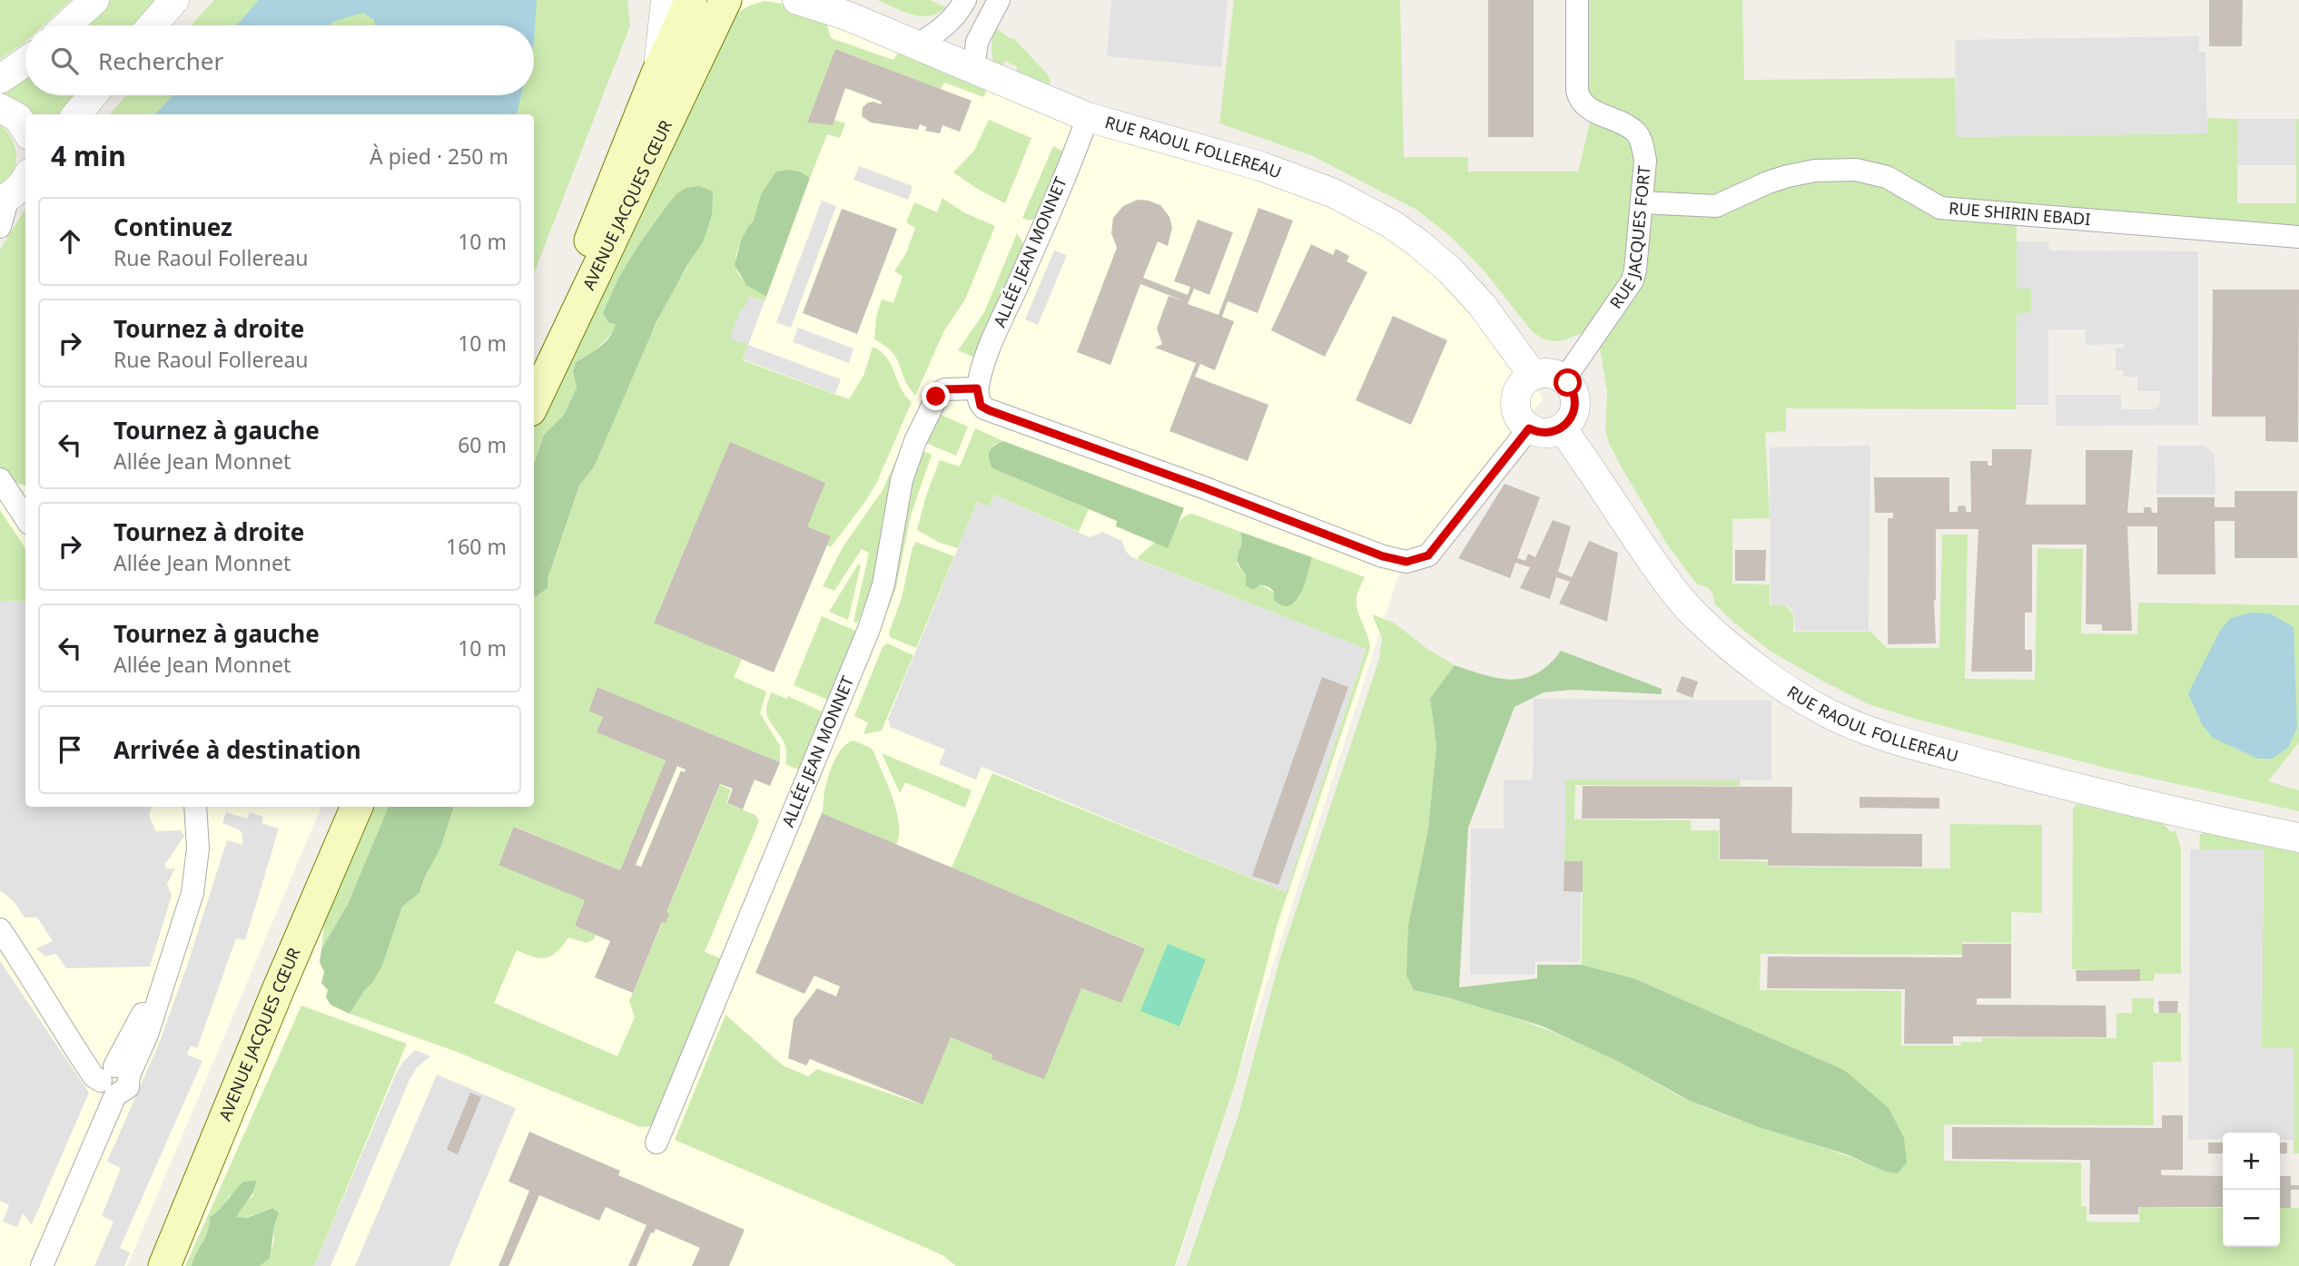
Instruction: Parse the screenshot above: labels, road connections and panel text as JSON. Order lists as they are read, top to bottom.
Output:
{
  "streets": {
    "main road": ["AVENUE JACQUES CŒUR"],
    "street": [
      "RUE RAOUL FOLLEREAU",
      "RUE SHIRIN EBADI",
      "RUE JACQUES FORT",
      "ALLÉE JEAN MONNET"
    ]
  },
  "crossings": [
    ["RUE RAOUL FOLLEREAU", "RUE JACQUES FORT"],
    ["RUE RAOUL FOLLEREAU", "ALLÉE JEAN MONNET"],
    ["RUE SHIRIN EBADI", "RUE JACQUES FORT"]
  ],
  "page": {
    "search": "Rechercher",
    "heading": ["4 min", "À pied · 250 m"],
    "list": [
      ["Continuez", "Rue Raoul Follereau", "10 m"],
      ["Tournez à droite", "Rue Raoul Follereau", "10 m"],
      ["Tournez à gauche", "Allée Jean Monnet", "60 m"],
      ["Tournez à droite", "Allée Jean Monnet", "160 m"],
      ["Tournez à gauche", "Allée Jean Monnet", "10 m"],
      "Arrivée à destination"
    ],
    "map_buttons": ["+", "−"]
  }
}
